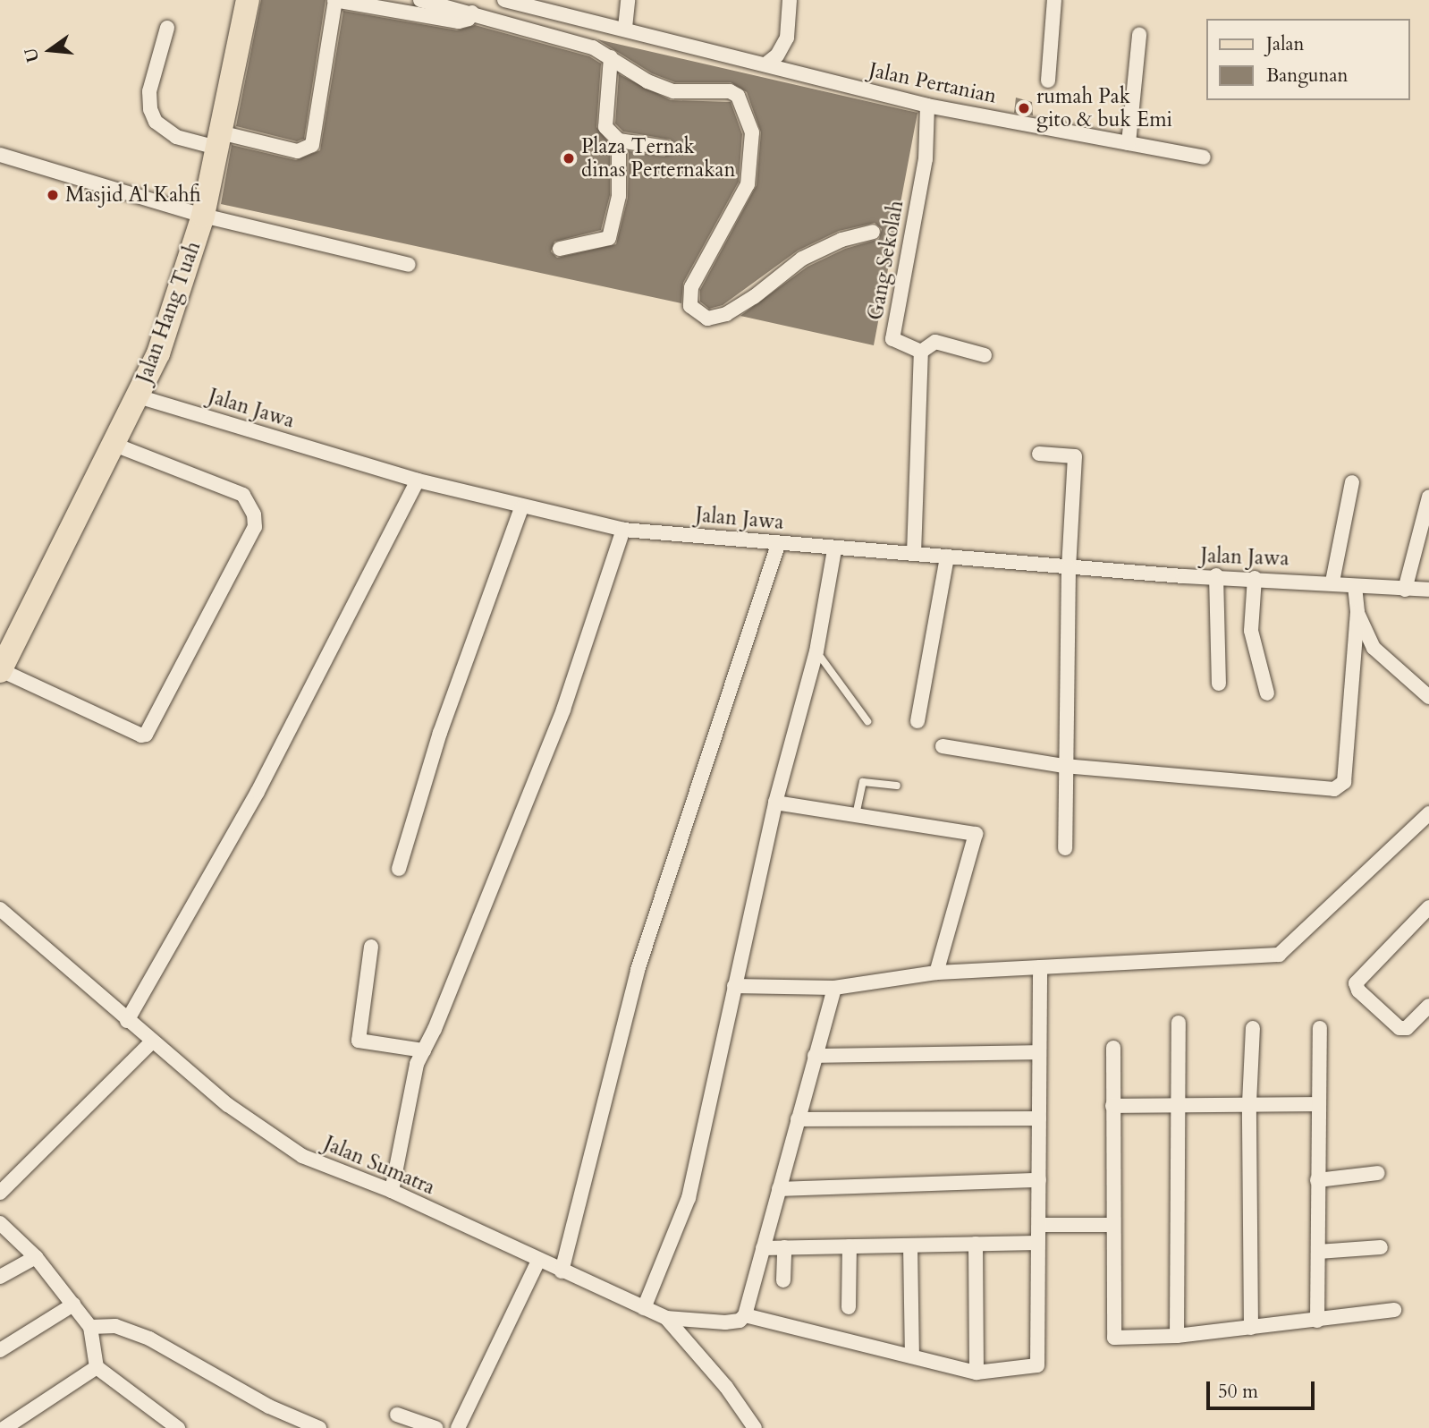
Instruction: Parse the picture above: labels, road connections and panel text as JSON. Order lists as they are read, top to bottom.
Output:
{
  "streets": {
    "main road": ["Jalan Hang Tuah"],
    "street": [
      "Jalan Pertanian",
      "Gang Sekolah",
      "Jalan Jawa",
      "Jalan Sumatra"
    ]
  },
  "crossings": [
    ["Jalan Pertanian", "Gang Sekolah"],
    ["Jalan Hang Tuah", "Jalan Jawa"]
  ],
  "places": ["rumah Pak gito & buk Emi", "Plaza Ternak dinas Perternakan", "Masjid Al Kahfi"],
  "legend": ["Jalan", "Bangunan"],
  "scale_bar": "50 m",
  "north": "left"
}
